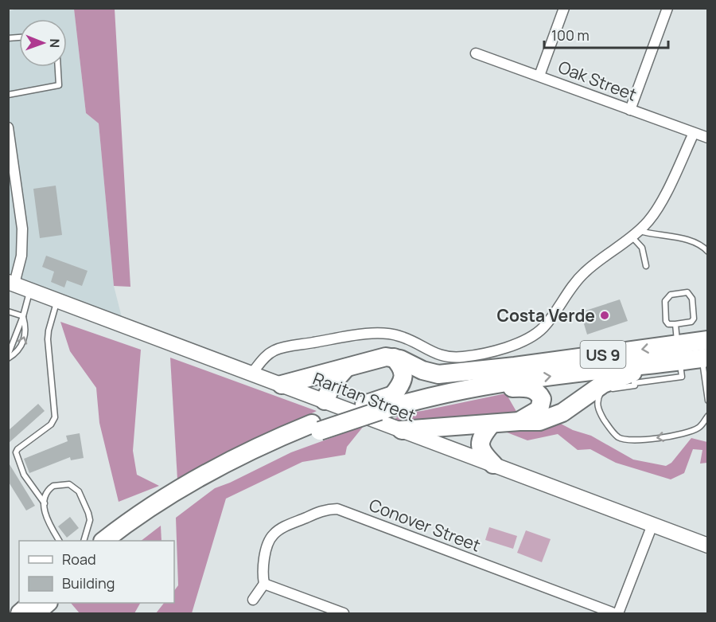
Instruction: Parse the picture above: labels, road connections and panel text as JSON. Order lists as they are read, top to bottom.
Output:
{
  "streets": {
    "highway": ["US 9"],
    "street": ["Oak Street", "Raritan Street", "Conover Street"]
  },
  "places": ["Costa Verde"],
  "legend": ["Road", "Building"],
  "scale_bar": "100 m",
  "north": "right"
}
